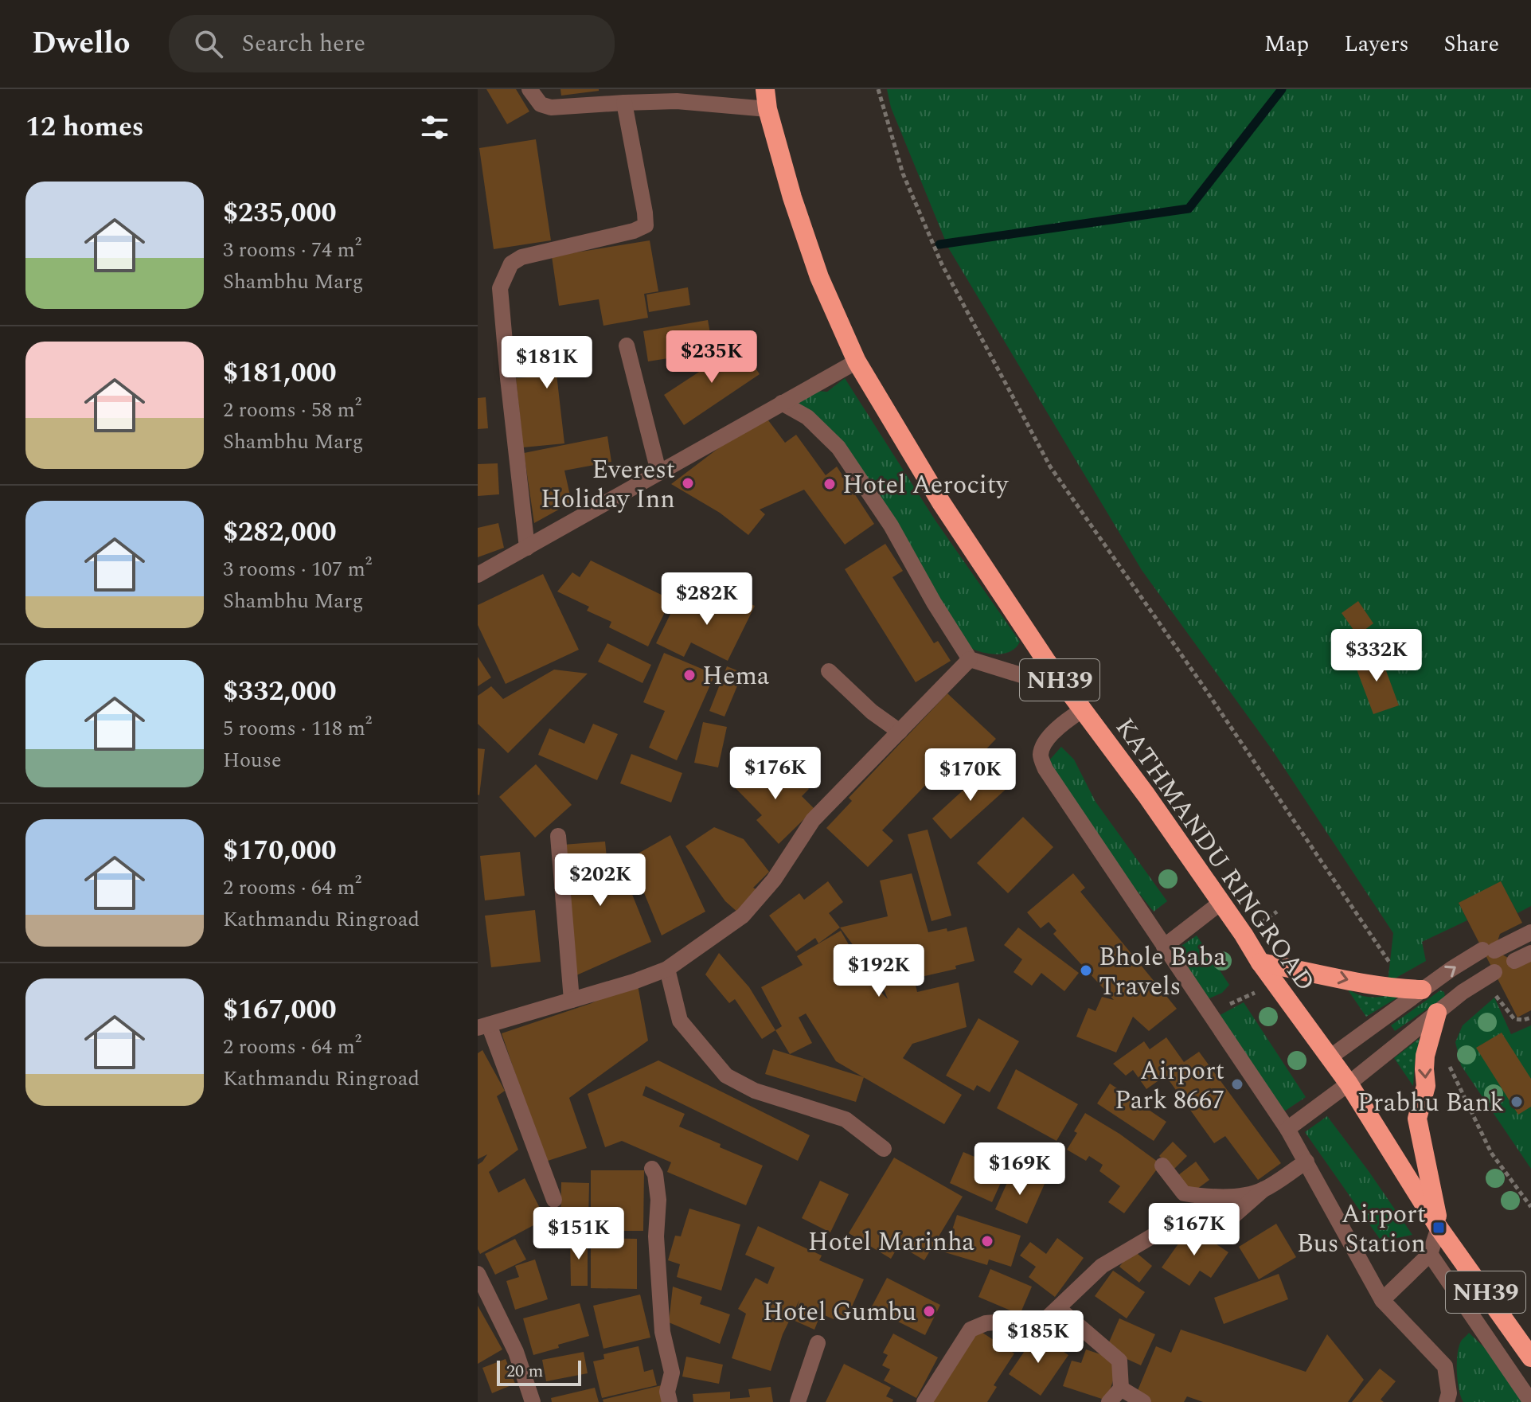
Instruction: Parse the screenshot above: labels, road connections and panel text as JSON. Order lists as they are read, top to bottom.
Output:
{
  "streets": {
    "highway": ["NH39", "KATHMANDU RINGROAD"]
  },
  "places": {
    "other": [
      "Everest Holiday Inn",
      "Hotel Aerocity",
      "Hema",
      "Bhole Baba Travels",
      "Airport Park 8667",
      "Prabhu Bank",
      "Hotel Marinha",
      "Hotel Gumbu"
    ],
    "transit": ["Airport Bus Station"]
  },
  "scale_bar": "20 m",
  "page": {
    "header": "Dwello",
    "search": "Search here",
    "nav": ["Map", "Layers", "Share"],
    "heading": "12 homes",
    "list": [
      {
        "name": "$235,000",
        "note": "3 rooms · 74 m² · Shambhu Marg"
      },
      {
        "name": "$181,000",
        "note": "2 rooms · 58 m² · Shambhu Marg"
      },
      {
        "name": "$282,000",
        "note": "3 rooms · 107 m² · Shambhu Marg"
      },
      {
        "name": "$332,000",
        "note": "5 rooms · 118 m² · House"
      },
      {
        "name": "$170,000",
        "note": "2 rooms · 64 m² · Kathmandu Ringroad"
      },
      {
        "name": "$167,000",
        "note": "2 rooms · 64 m² · Kathmandu Ringroad"
      }
    ],
    "price": [
      "$235K",
      "$181K",
      "$282K",
      "$332K",
      "$176K",
      "$170K",
      "$202K",
      "$192K",
      "$169K",
      "$167K",
      "$151K",
      "$185K"
    ],
    "scale": "20 m"
  }
}
